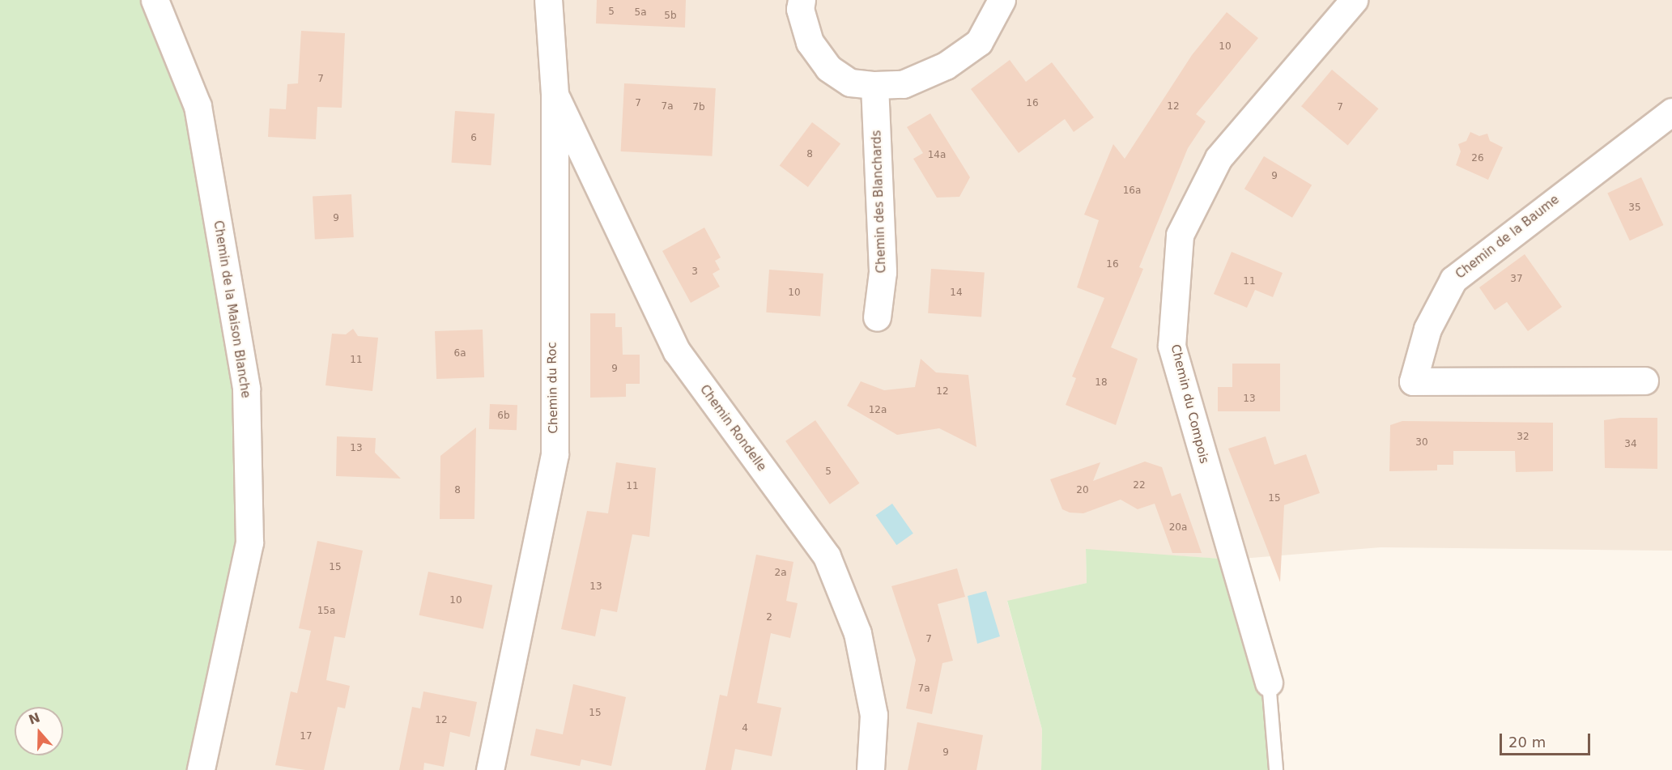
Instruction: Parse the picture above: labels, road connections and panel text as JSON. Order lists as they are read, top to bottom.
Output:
{
  "streets": {
    "street": [
      "Chemin des Blanchards",
      "Chemin de la Baume",
      "Chemin de la Maison Blanche",
      "Chemin du Roc",
      "Chemin du Compois",
      "Chemin Rondelle"
    ]
  },
  "crossings": [
    ["Chemin du Roc", "Chemin Rondelle"]
  ],
  "house_numbers": [
    "5",
    "5a",
    "5b",
    "10",
    "7",
    "7",
    "16",
    "7a",
    "12",
    "7b",
    "7",
    "6",
    "8",
    "14a",
    "26",
    "9",
    "16a",
    "35",
    "9",
    "16",
    "3",
    "37",
    "11",
    "10",
    "14",
    "6a",
    "11",
    "9",
    "18",
    "12",
    "13",
    "12a",
    "6b",
    "32",
    "30",
    "34",
    "13",
    "5",
    "22",
    "11",
    "8",
    "20",
    "15",
    "20a",
    "15",
    "2a",
    "13",
    "10",
    "15a",
    "2",
    "7",
    "7a",
    "15",
    "12",
    "4",
    "17",
    "9"
  ],
  "scale_bar": "20 m",
  "north": "top"
}
